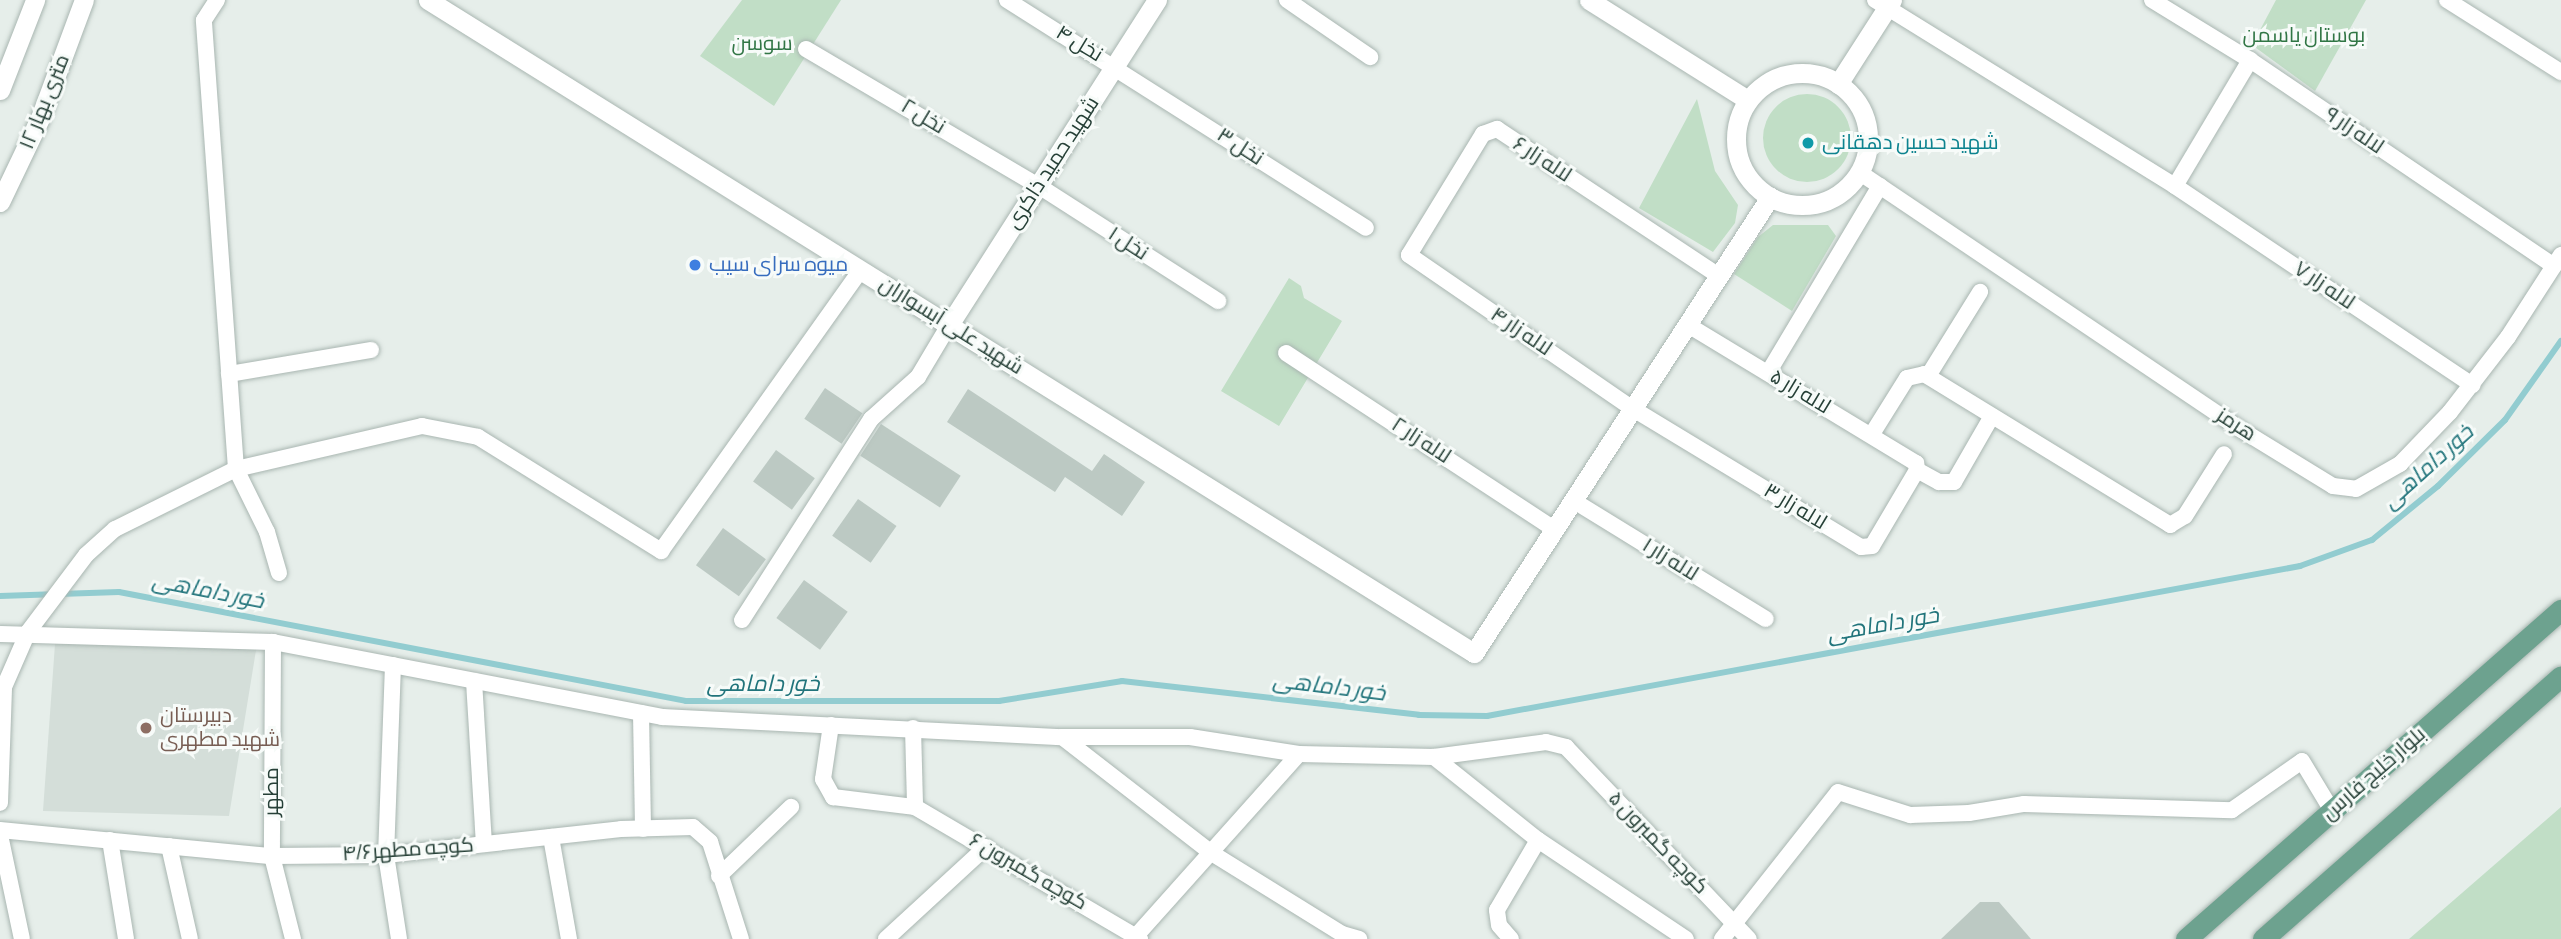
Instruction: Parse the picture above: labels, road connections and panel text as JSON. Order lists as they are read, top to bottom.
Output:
{
  "streets": {
    "main road": ["بلوار خلیج فارس"],
    "street": [
      "نخل ۴",
      "۱۲ متری بهار",
      "نخل ۲",
      "لاله زار ۹",
      "نخل ۳",
      "لاله زار ۶",
      "شهید حمید ذاکری",
      "نخل ۱",
      "لاله زار ۷",
      "شهید علی آبسواران",
      "لاله زار ۴",
      "لاله زار ۵",
      "هرمز",
      "لاله زار ۲",
      "لاله زار ۳",
      "لاله زار ۱",
      "مطهر",
      "کوچه گمبرون ۵",
      "کوچه مطهر۴/۶",
      "کوچه گمبرون ۶"
    ]
  },
  "crossings": [
    ["نخل ۴", "نخل ۳"],
    ["نخل ۴", "شهید حمید ذاکری"],
    ["نخل ۲", "شهید حمید ذاکری"],
    ["نخل ۲", "نخل ۱"],
    ["لاله زار ۹", "هرمز"],
    ["نخل ۳", "شهید حمید ذاکری"],
    ["لاله زار ۶", "لاله زار ۴"],
    ["شهید حمید ذاکری", "نخل ۱"],
    ["شهید حمید ذاکری", "شهید علی آبسواران"],
    ["لاله زار ۷", "هرمز"],
    ["شهید علی آبسواران", "لاله زار ۲"],
    ["لاله زار ۴", "لاله زار ۳"],
    ["لاله زار ۵", "لاله زار ۳"],
    ["مطهر", "کوچه مطهر۴/۶"]
  ],
  "water": ["خور داماهی"],
  "parks": ["بوستان یاسمن", "سوسن"],
  "places": ["شهید حسین دهقانی", "میوه سرای سیب", "دبیرستان شهید مطهری"]
}
